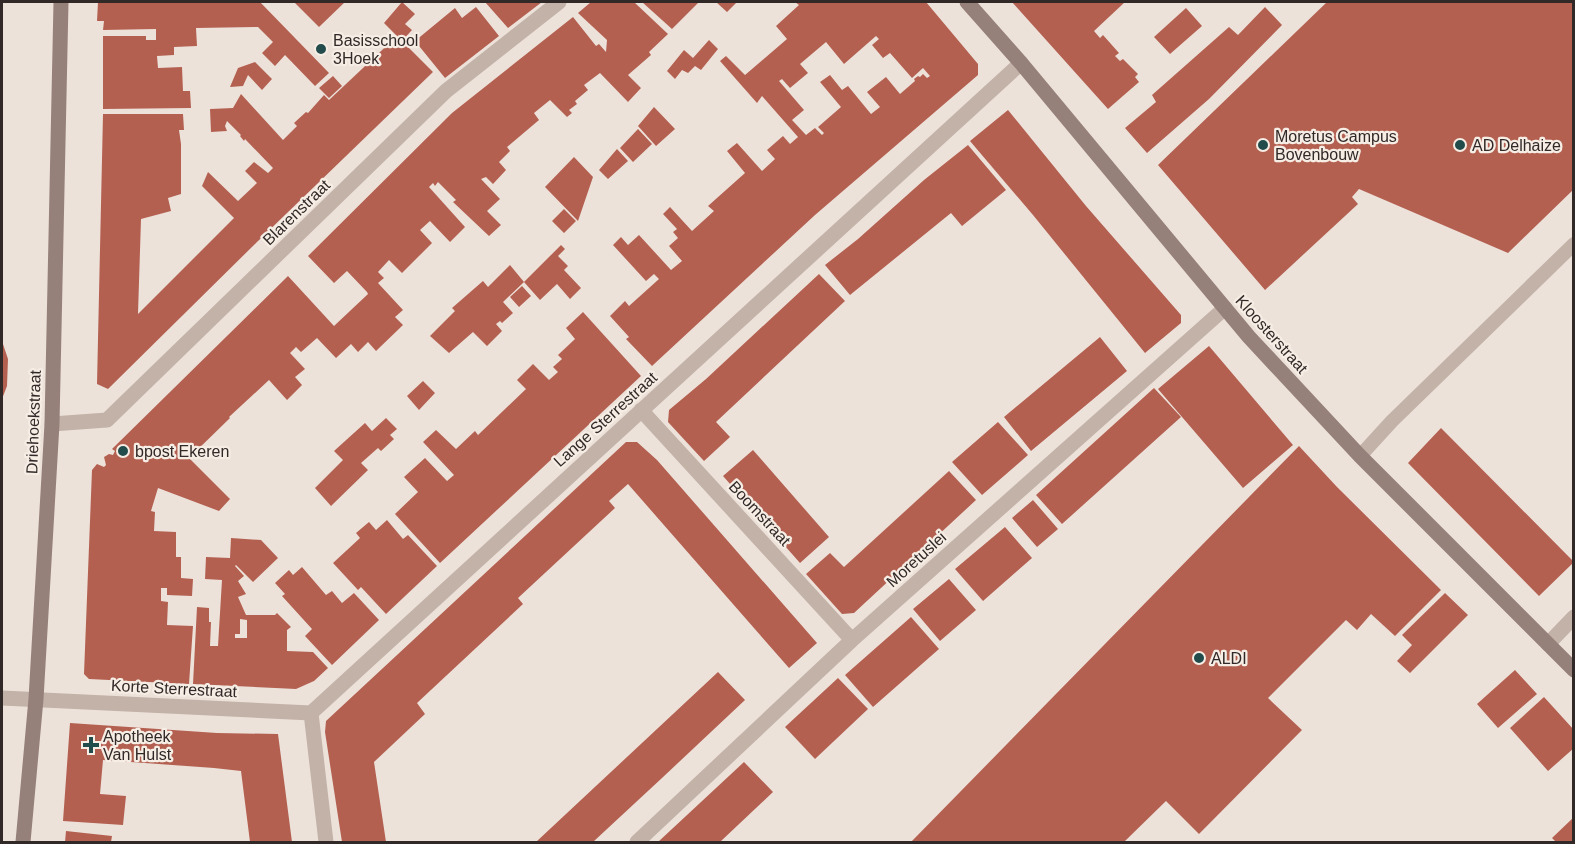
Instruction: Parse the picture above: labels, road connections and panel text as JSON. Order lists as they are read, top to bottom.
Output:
{
  "streets": {
    "main road": ["Kloosterstraat", "Driehoekstraat"],
    "street": [
      "Blarenstraat",
      "Lange Sterrestraat",
      "Boomstraat",
      "Moretuslei",
      "Korte Sterrestraat"
    ]
  },
  "crossings": [
    ["Blarenstraat", "Driehoekstraat"],
    ["Kloosterstraat", "Lange Sterrestraat"],
    ["Kloosterstraat", "Moretuslei"],
    ["Lange Sterrestraat", "Boomstraat"],
    ["Lange Sterrestraat", "Korte Sterrestraat"],
    ["Driehoekstraat", "Korte Sterrestraat"],
    ["Boomstraat", "Moretuslei"]
  ],
  "places": {
    "other": [
      "Basisschool 3Hoek",
      "Moretus Campus Bovenbouw",
      "AD Delhaize",
      "bpost Ekeren",
      "ALDI"
    ],
    "health": ["Apotheek Van Hulst"]
  }
}
